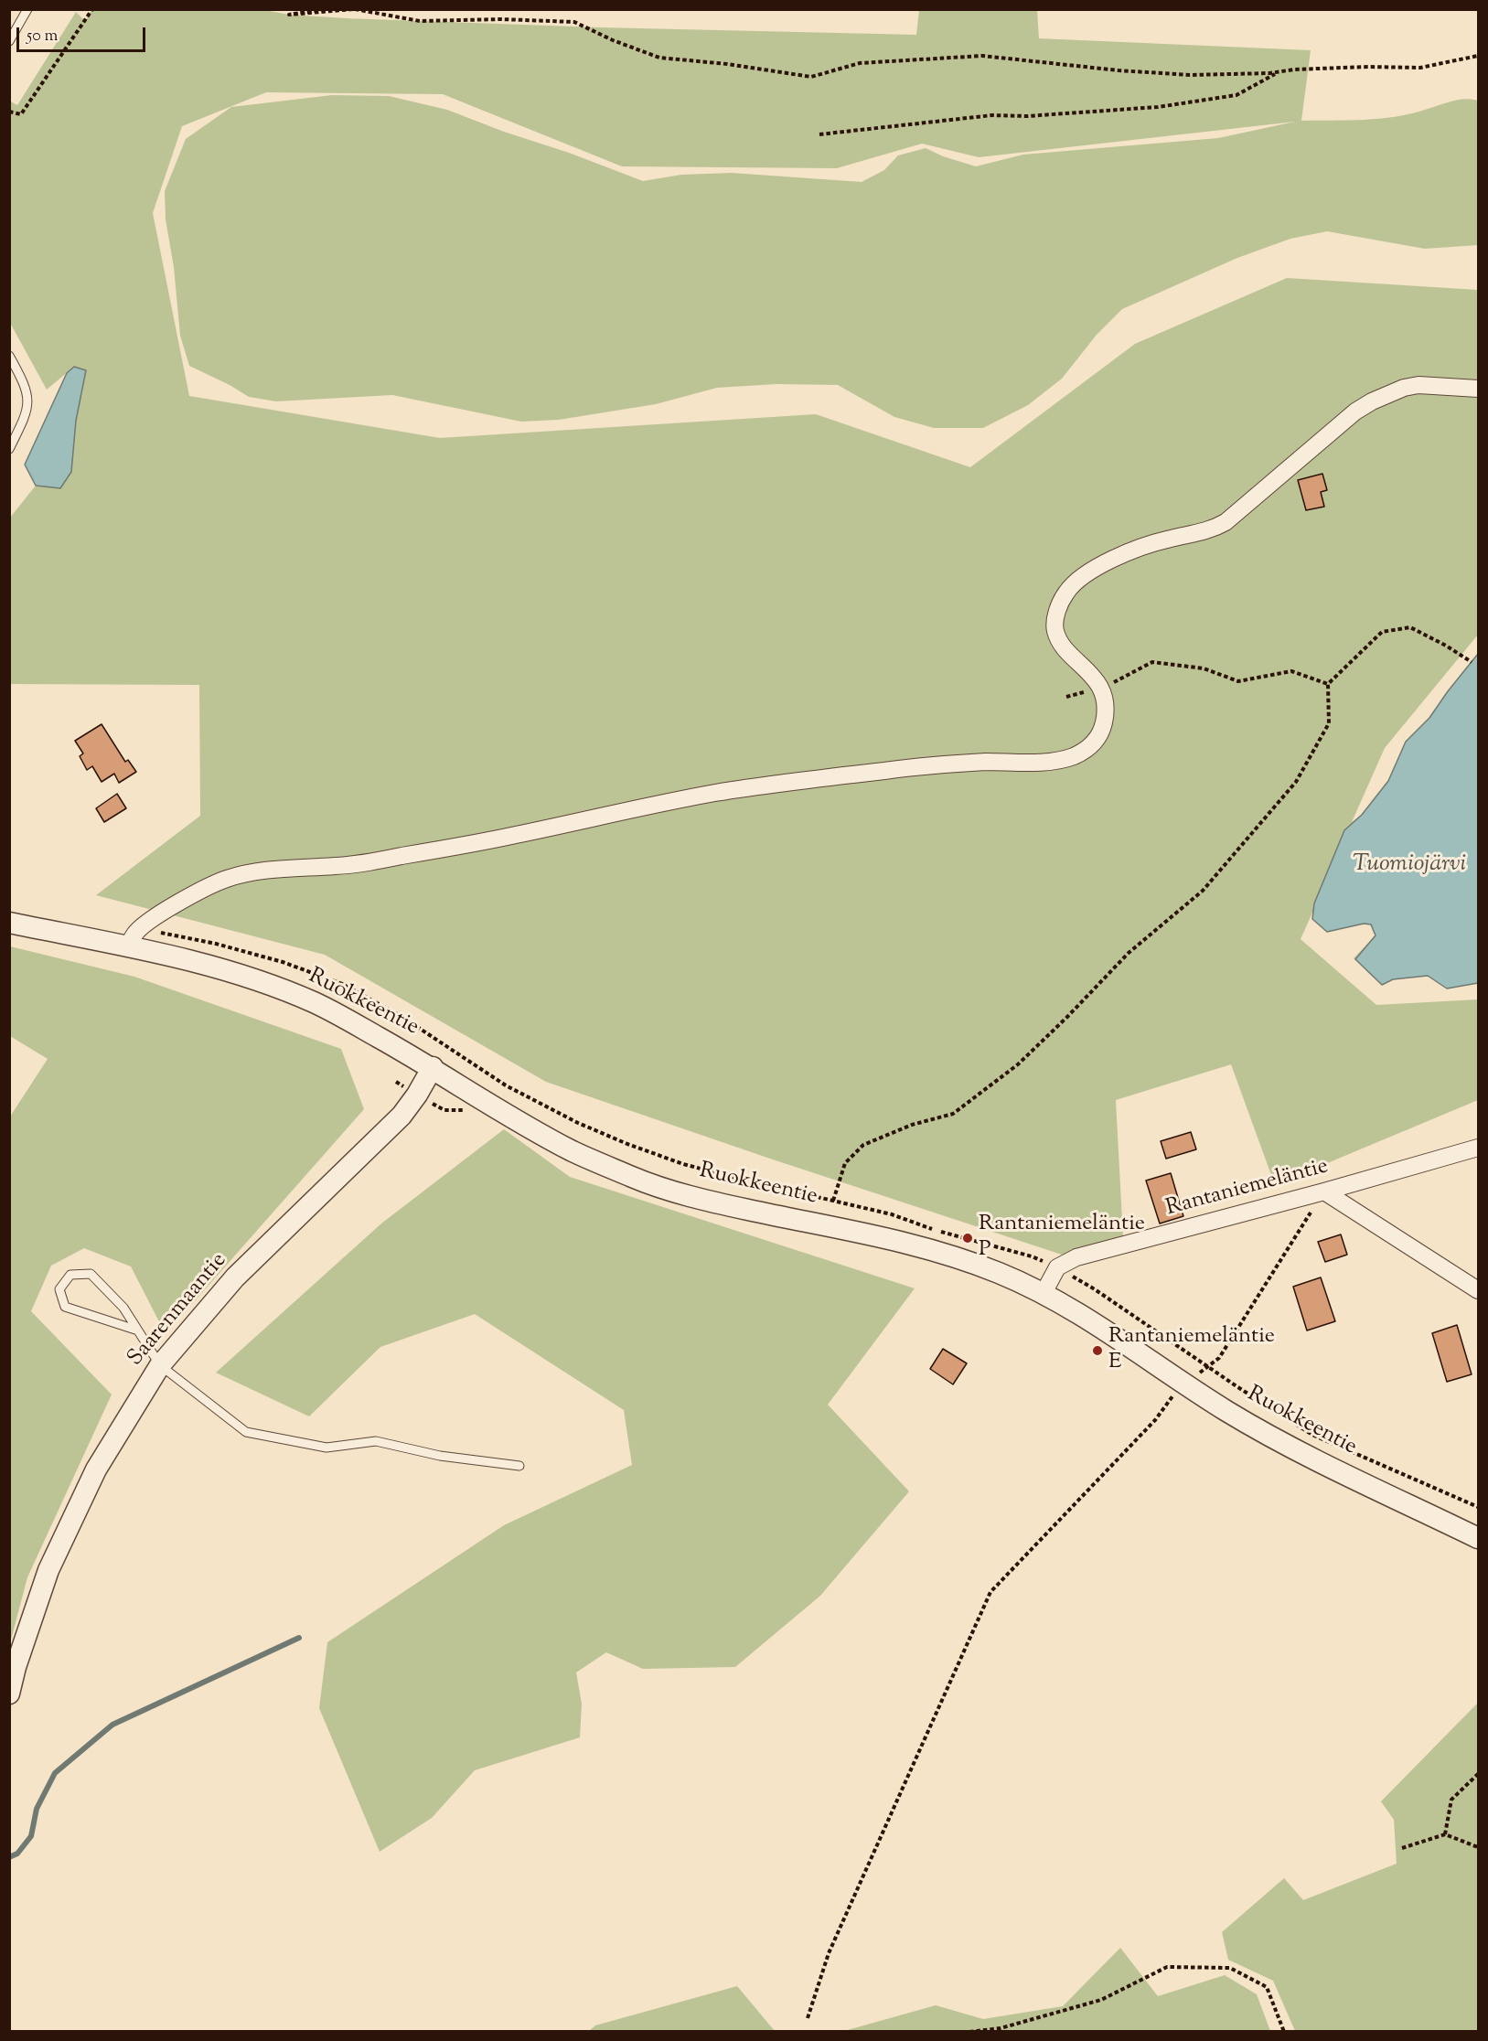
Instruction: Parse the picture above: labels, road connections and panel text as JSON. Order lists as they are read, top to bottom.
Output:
{
  "streets": {
    "street": ["Ruokkeentie", "Rantaniemeläntie", "Saarenmaantie"]
  },
  "crossings": [
    ["Ruokkeentie", "Saarenmaantie"]
  ],
  "water": ["Tuomiojärvi"],
  "places": ["Rantaniemeläntie P", "Rantaniemeläntie E"],
  "scale_bar": "50 m"
}
